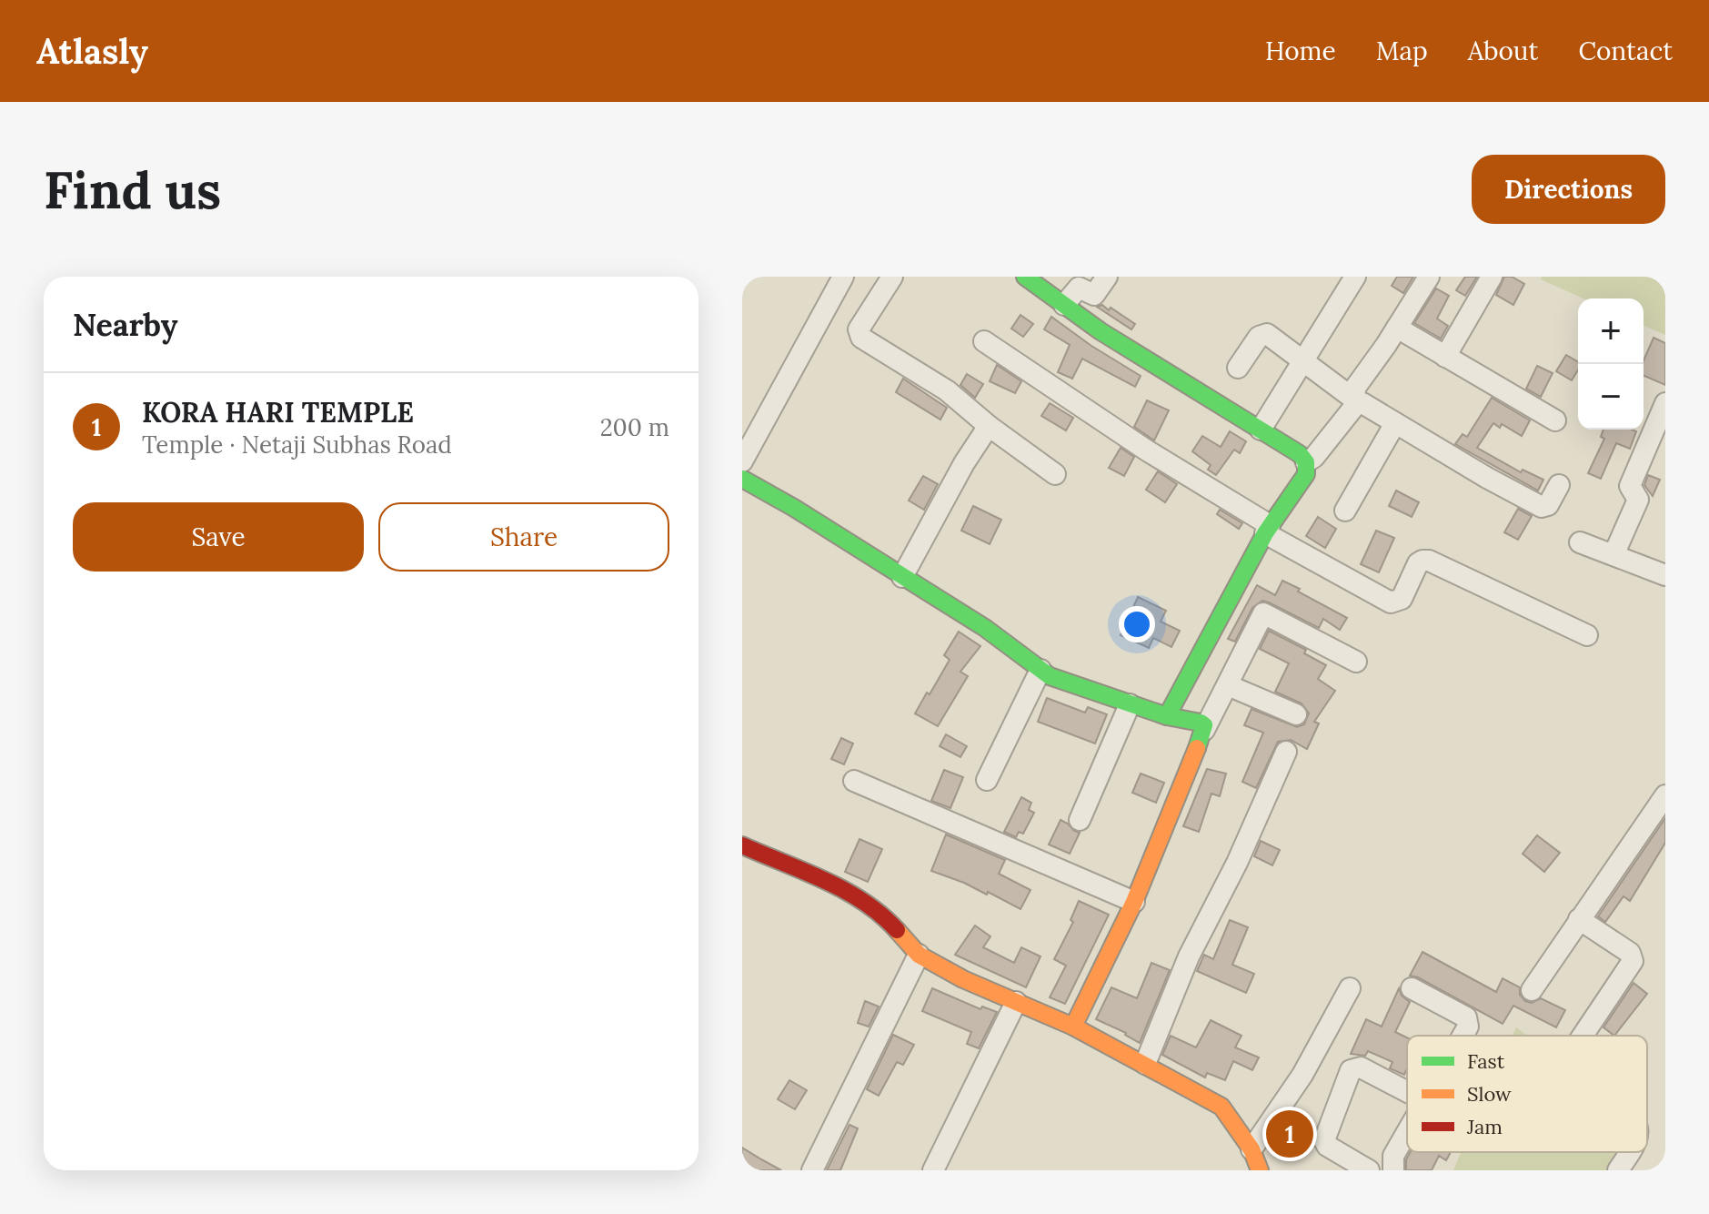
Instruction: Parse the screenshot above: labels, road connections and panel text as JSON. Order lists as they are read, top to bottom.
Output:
{
  "legend": ["Fast", "Slow", "Jam"],
  "page": {
    "header": "Atlasly",
    "nav": [
      "Home",
      "Map",
      "About",
      "Contact"
    ],
    "buttons": [
      "Directions",
      ["Save", "Share"]
    ],
    "title": "Find us",
    "heading": "Nearby",
    "map_buttons": ["+", "−"],
    "list": [
      {
        "mark": "1",
        "name": "KORA HARI TEMPLE",
        "note": "Temple · Netaji Subhas Road",
        "value": "200 m"
      }
    ],
    "pins": "1"
  }
}
